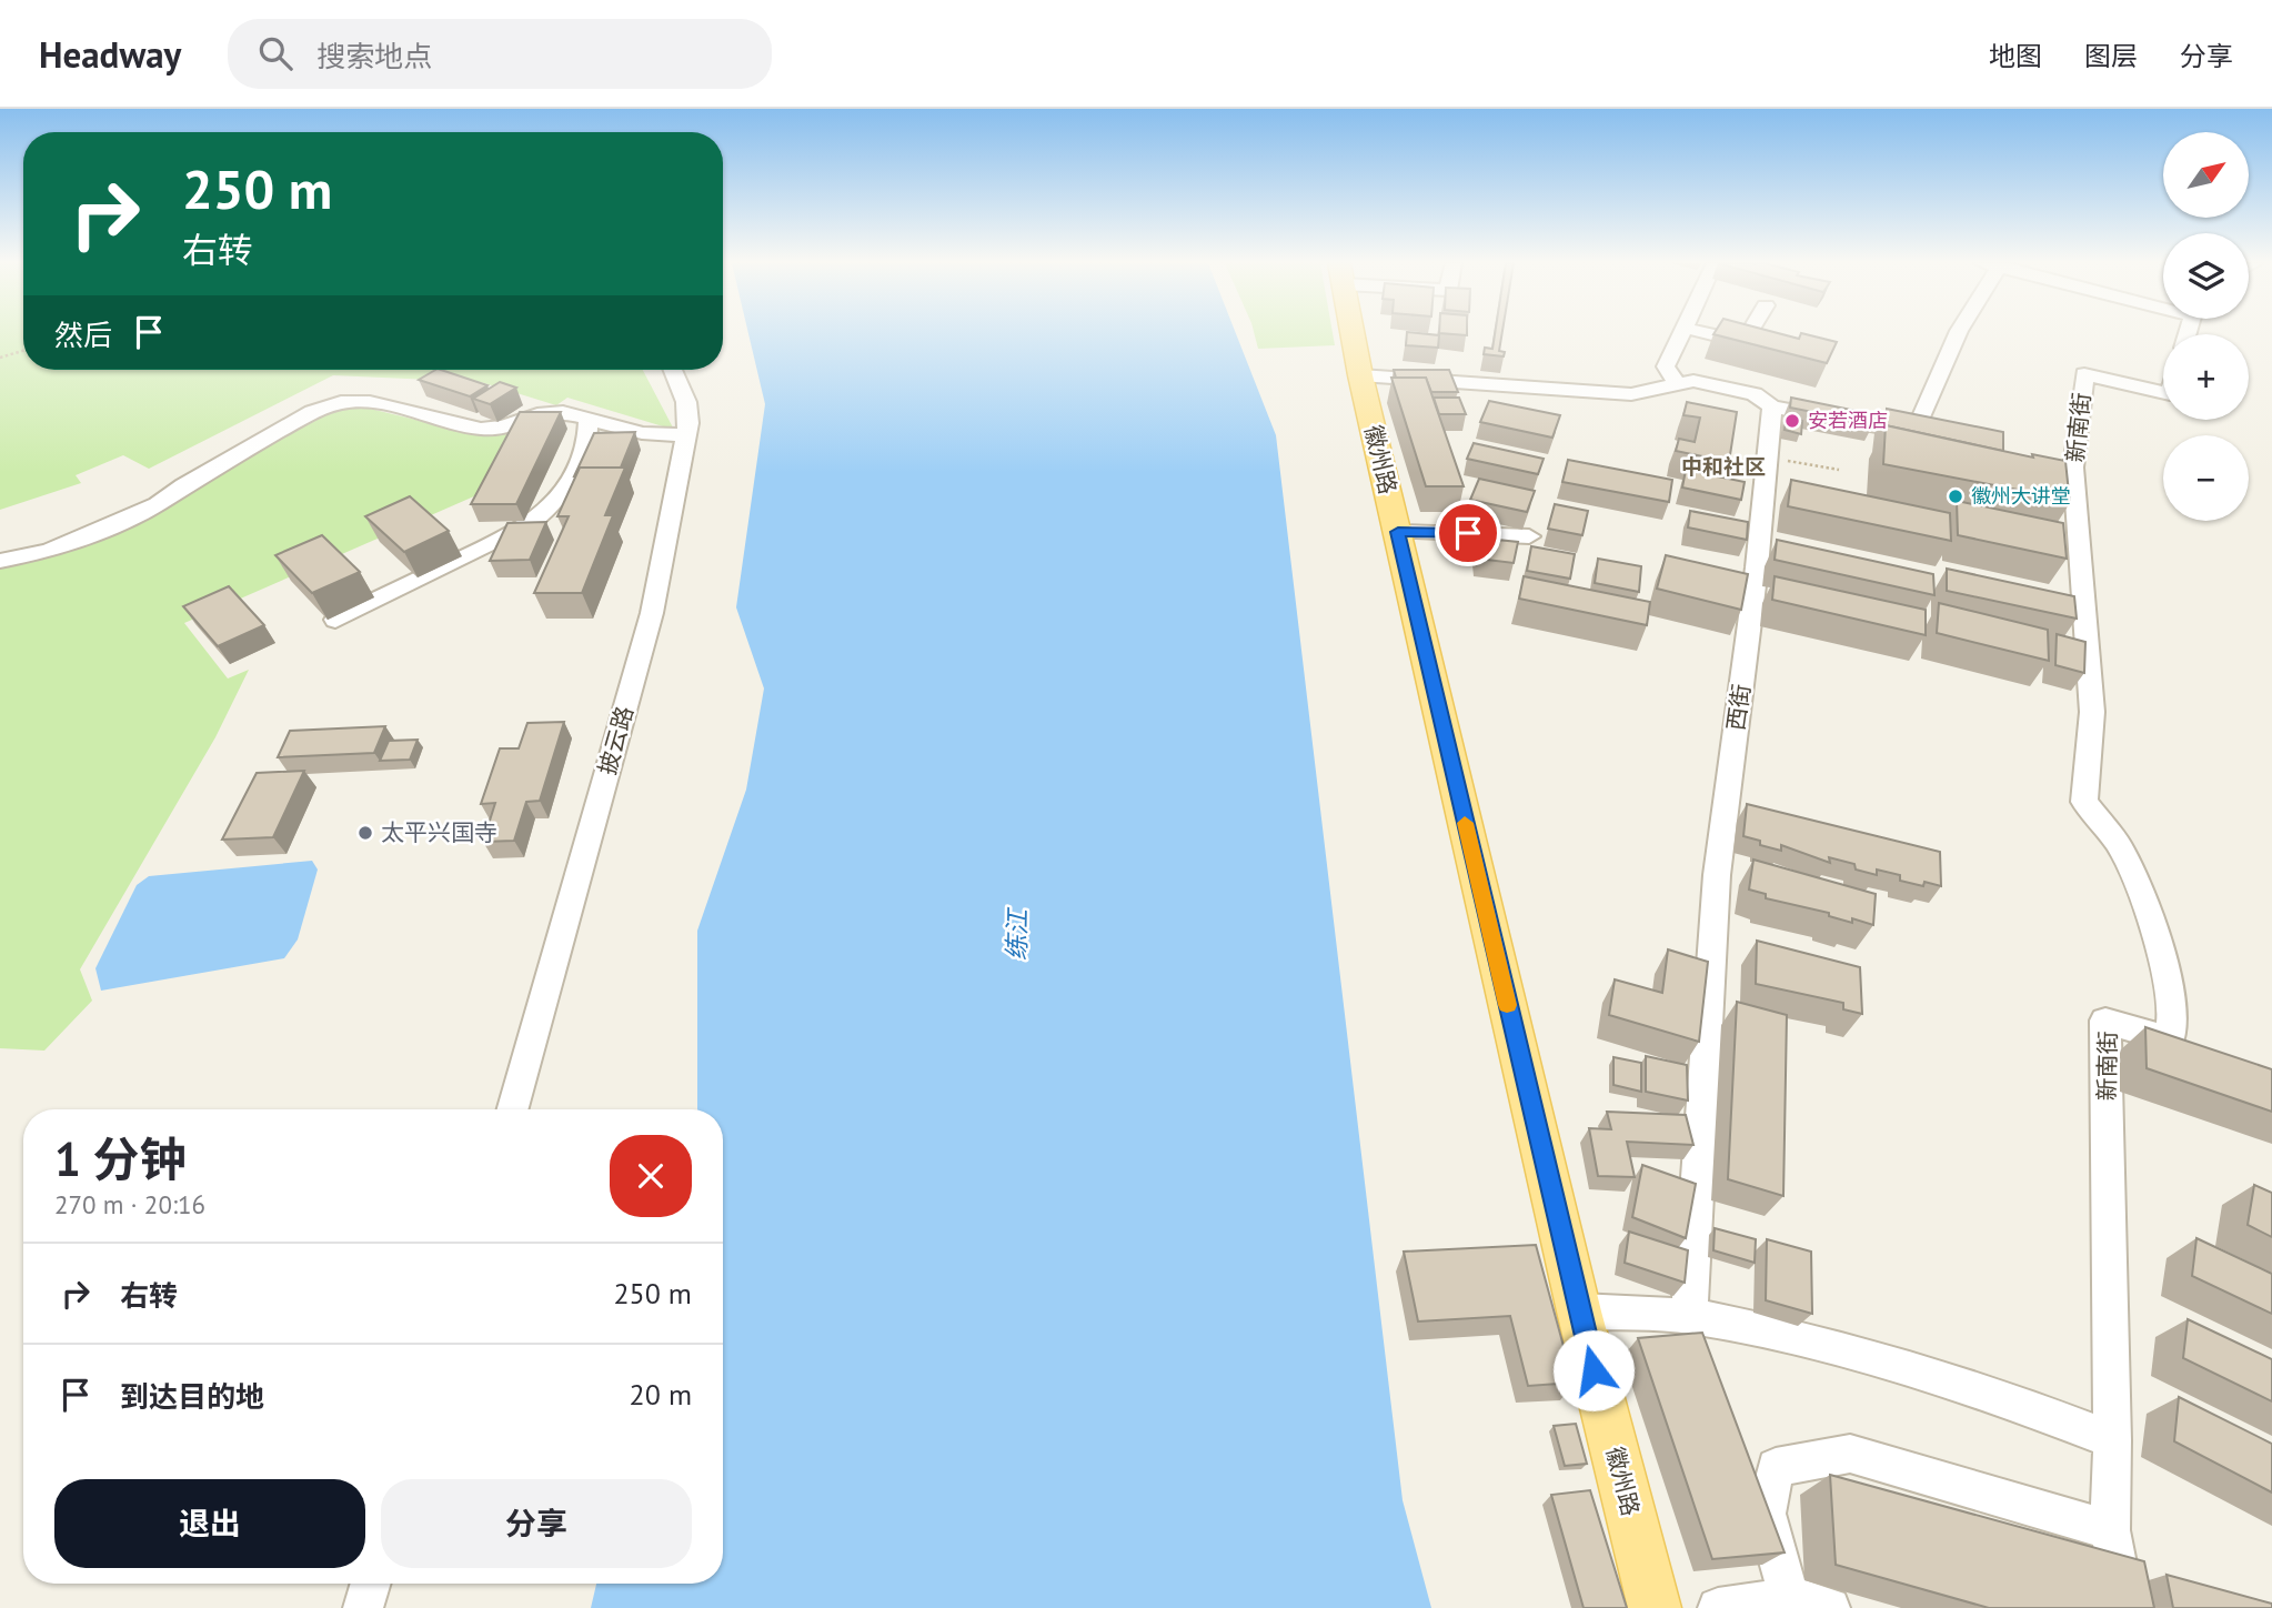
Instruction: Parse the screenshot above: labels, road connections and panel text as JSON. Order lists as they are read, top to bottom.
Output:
{
  "streets": {
    "main road": ["徽州路"],
    "street": ["新南街", "西街", "披云路"]
  },
  "districts": ["中和社区"],
  "water": ["练江"],
  "places": ["安若酒店", "徽州大讲堂", "太平兴国寺"],
  "north": "top right",
  "page": {
    "header": "Headway",
    "search": "搜索地点",
    "nav": ["地图", "图层", "分享"],
    "map_buttons": ["+", "−"],
    "turn": ["250 m", "右转"],
    "then": "然后",
    "heading": ["1 分钟", "270 m · 20:16"],
    "list": [
      {
        "name": "右转",
        "value": "250 m"
      },
      {
        "name": "到达目的地",
        "value": "20 m"
      }
    ],
    "buttons": ["退出", "分享"]
  }
}
